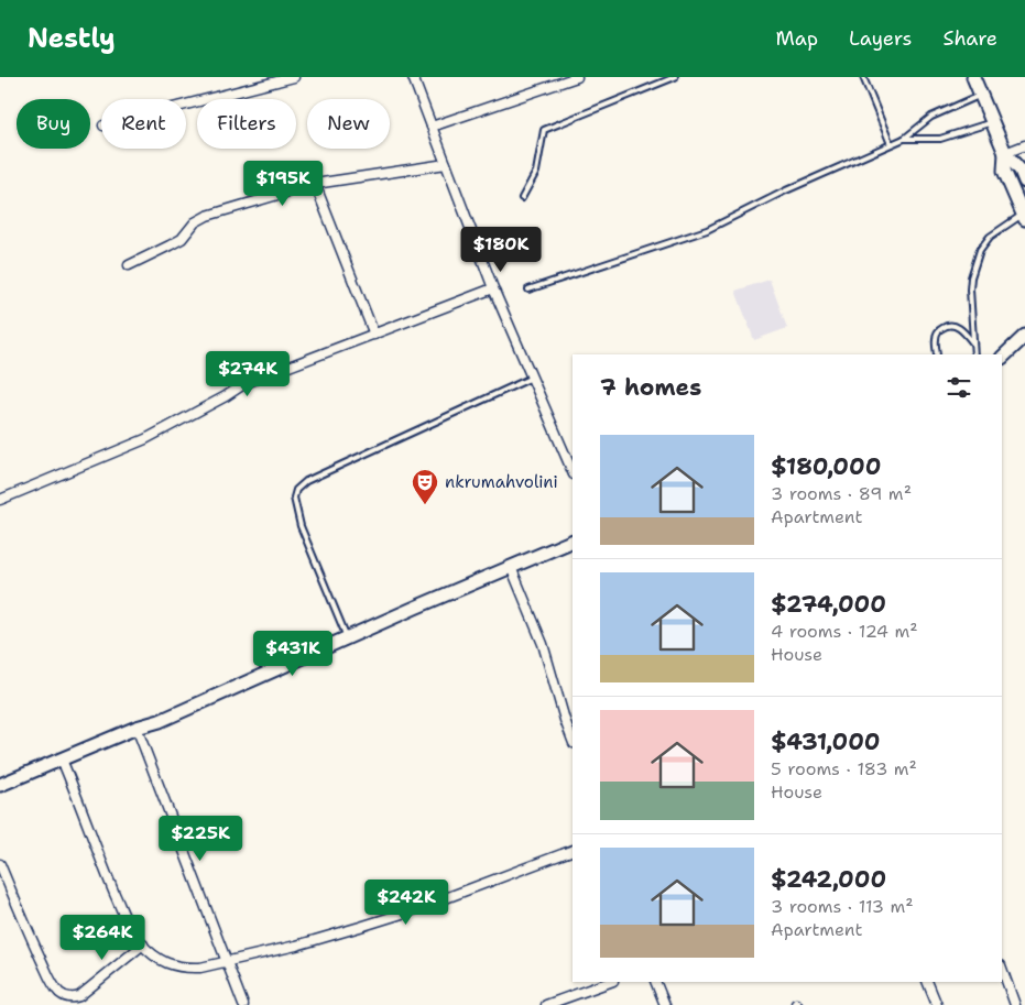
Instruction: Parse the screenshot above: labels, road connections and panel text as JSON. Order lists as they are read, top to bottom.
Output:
{
  "places": {
    "theatre": ["nkrumahvolini"]
  },
  "page": {
    "header": "Nestly",
    "nav": ["Map", "Layers", "Share"],
    "chip": [
      "Buy",
      "Rent",
      "Filters",
      "New"
    ],
    "price": [
      "$195K",
      "$180K",
      "$274K",
      "$431K",
      "$225K",
      "$242K",
      "$264K"
    ],
    "heading": "7 homes",
    "list": [
      {
        "name": "$180,000",
        "note": "3 rooms · 89 m² · Apartment"
      },
      {
        "name": "$274,000",
        "note": "4 rooms · 124 m² · House"
      },
      {
        "name": "$431,000",
        "note": "5 rooms · 183 m² · House"
      },
      {
        "name": "$242,000",
        "note": "3 rooms · 113 m² · Apartment"
      }
    ]
  }
}
